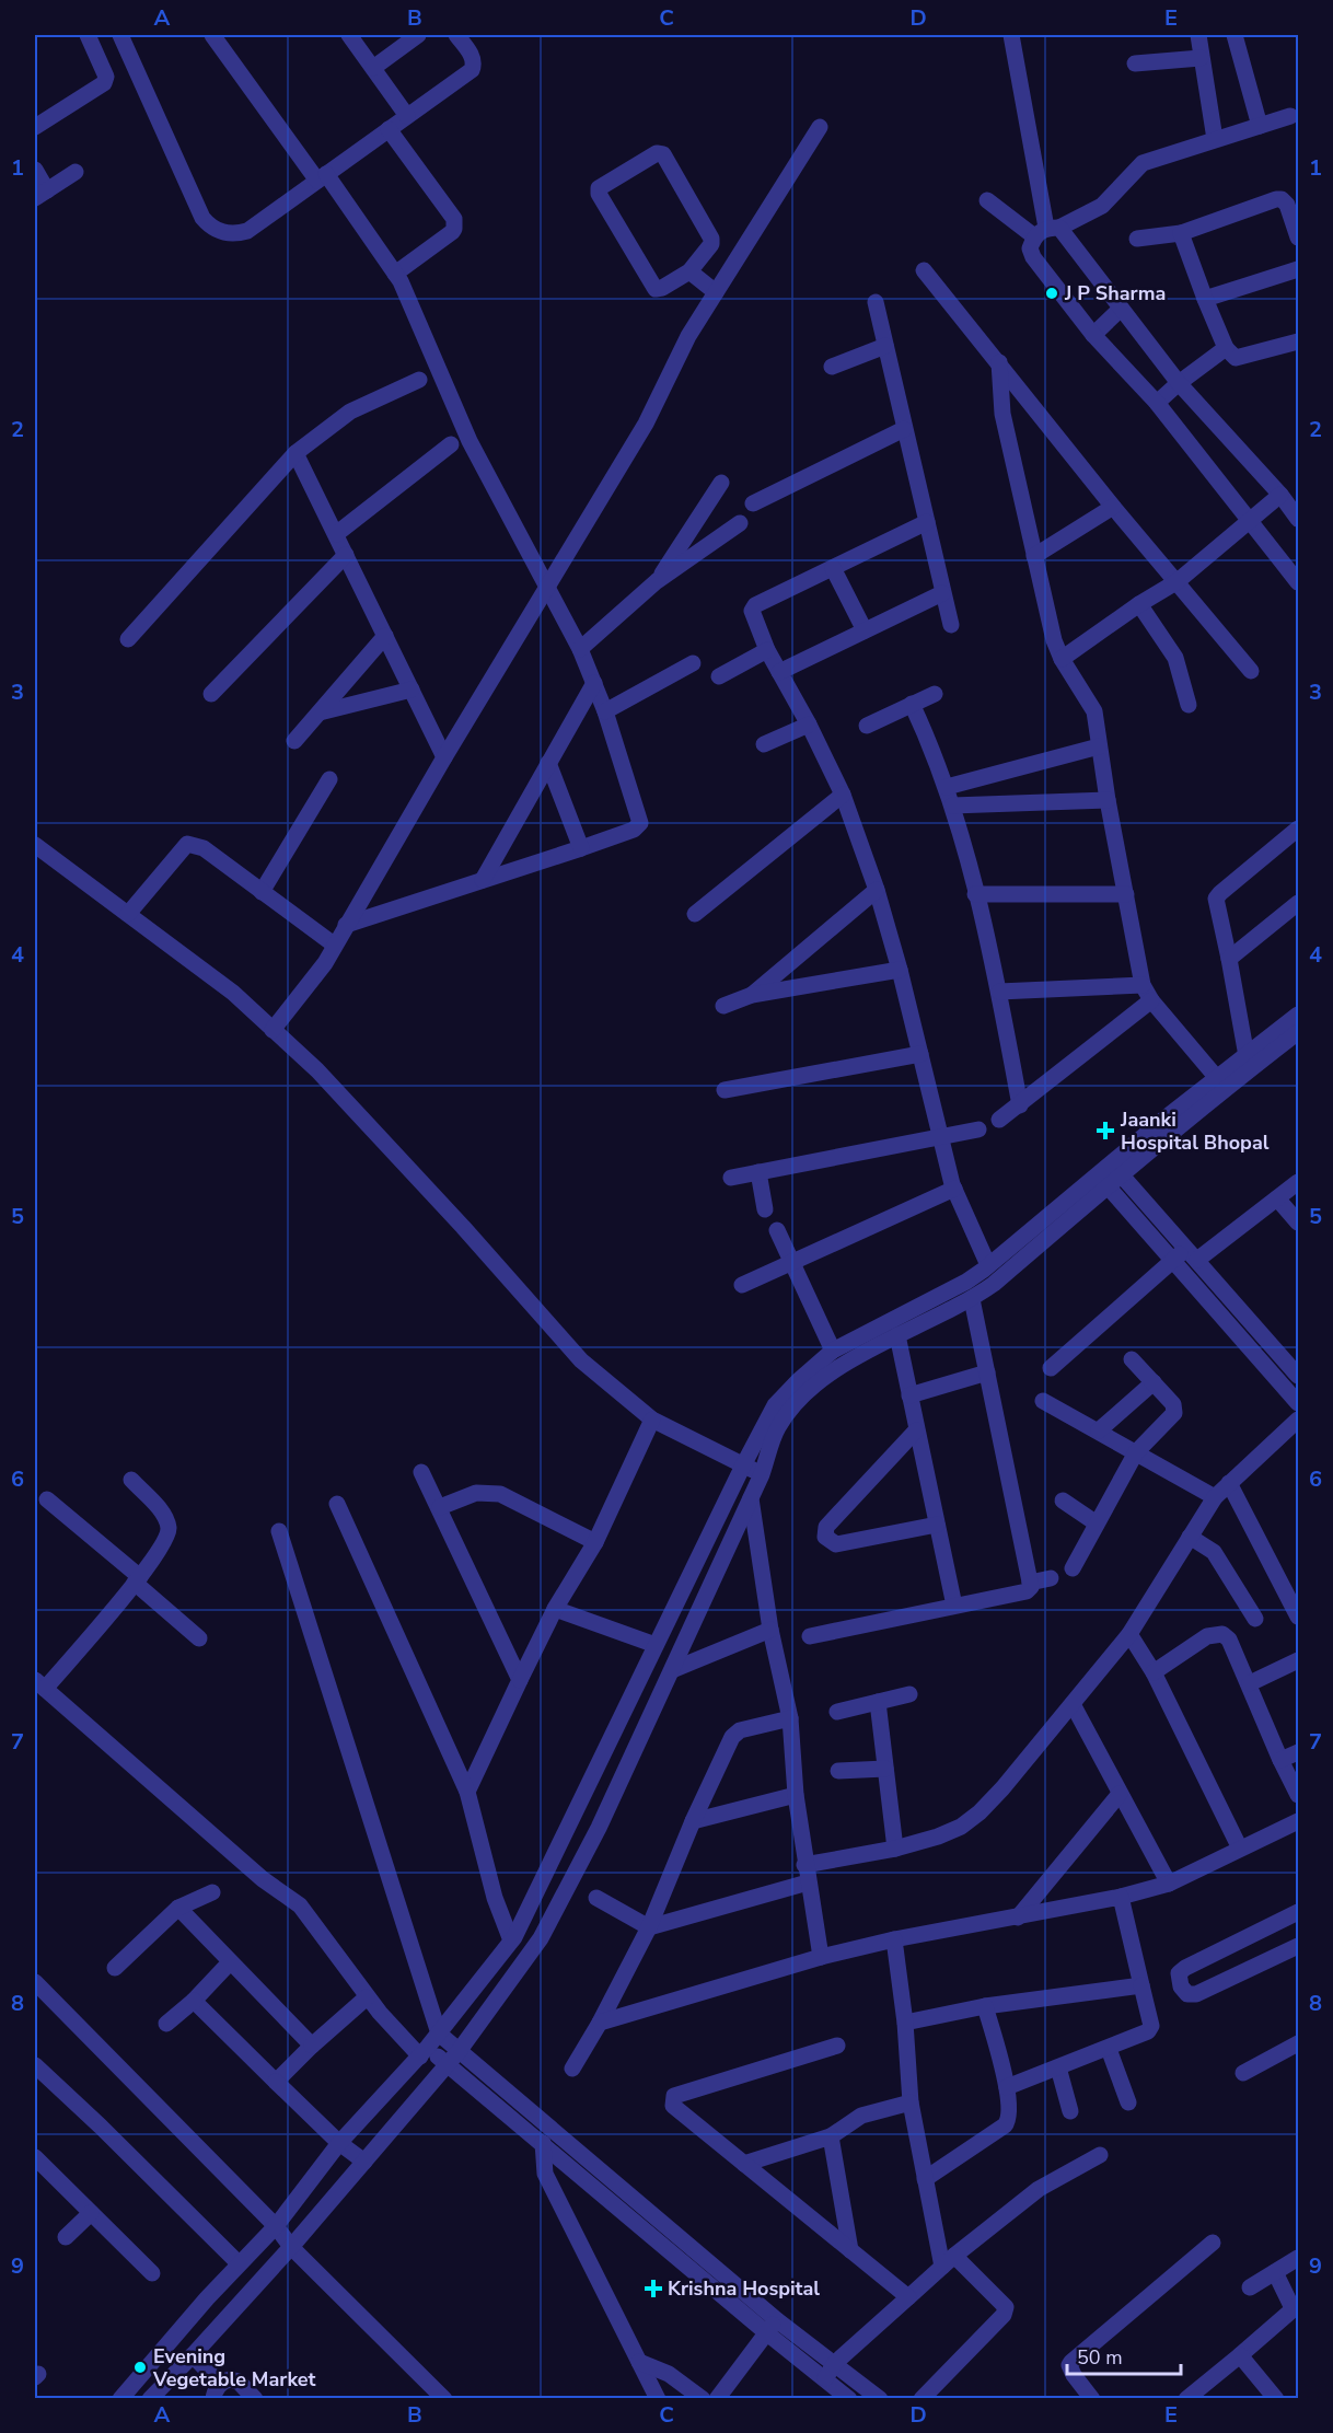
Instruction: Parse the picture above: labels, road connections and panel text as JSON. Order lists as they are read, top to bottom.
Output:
{
  "places": {
    "other": ["J P Sharma", "Evening Vegetable Market"],
    "health": ["Jaanki Hospital Bhopal", "Krishna Hospital"]
  },
  "scale_bar": "50 m",
  "grid": {
    "columns": [
      "A",
      "B",
      "C",
      "D",
      "E"
    ],
    "rows": [
      "1",
      "2",
      "3",
      "4",
      "5",
      "6",
      "7",
      "8",
      "9"
    ]
  }
}
